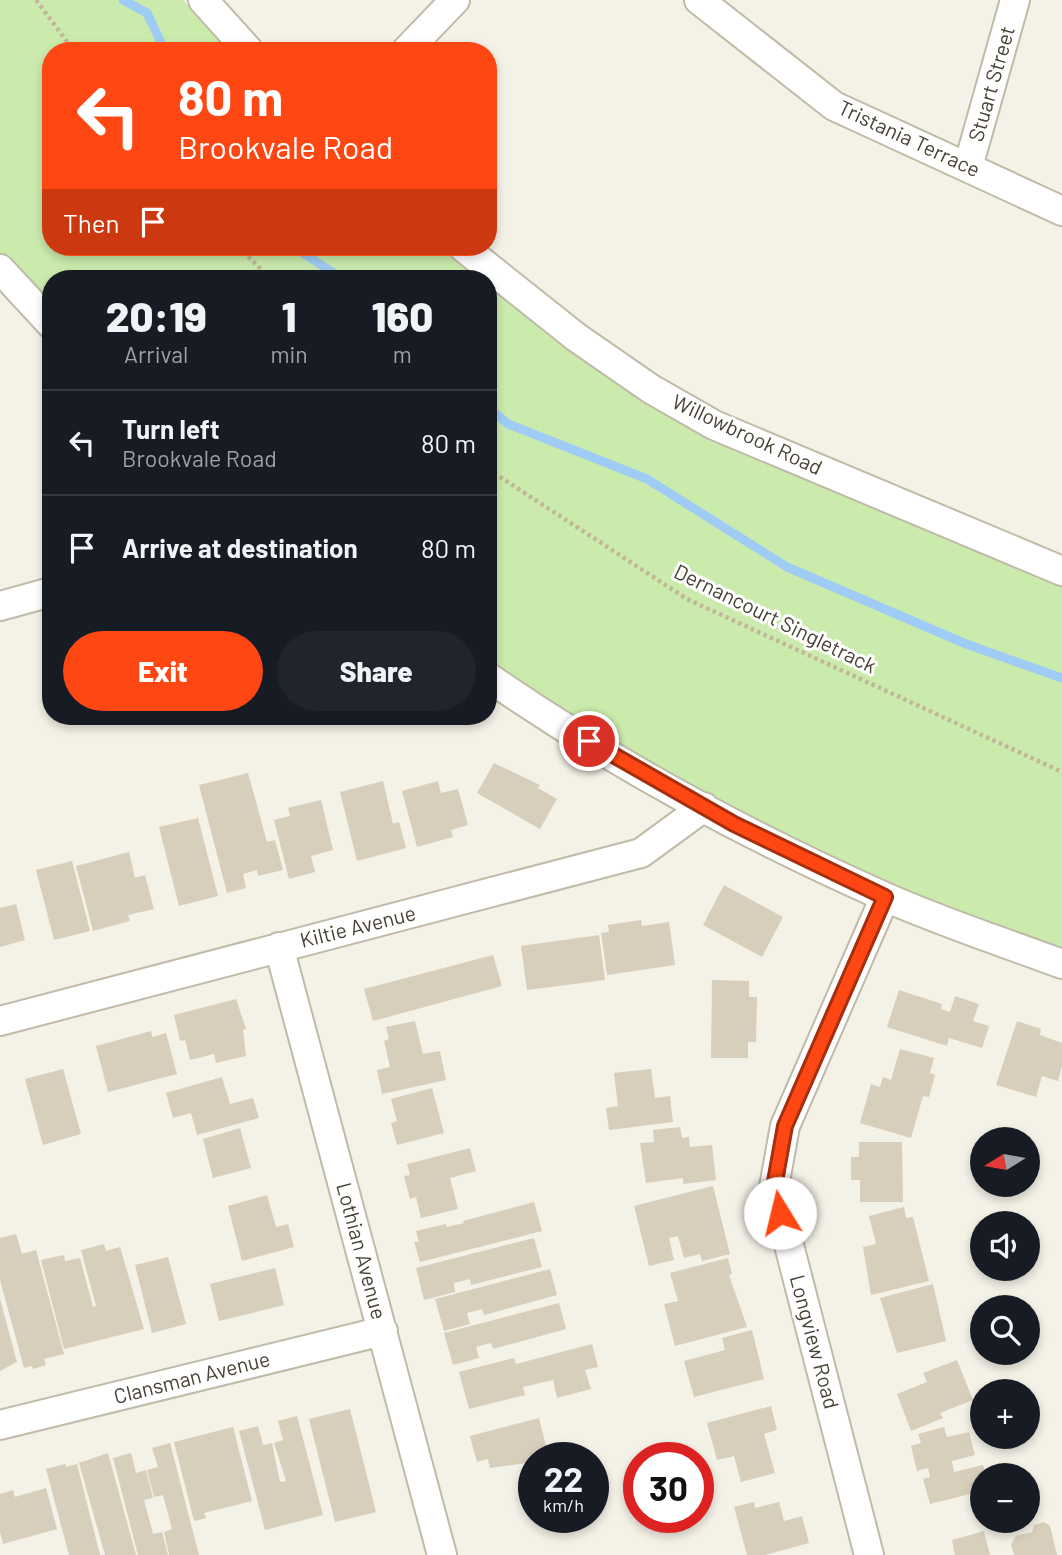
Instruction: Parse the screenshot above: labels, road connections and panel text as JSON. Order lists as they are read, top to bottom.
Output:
{
  "streets": {
    "street": [
      "Stuart Street",
      "Tristania Terrace",
      "Willowbrook Road",
      "Kiltie Avenue",
      "Lothian Avenue",
      "Longview Road",
      "Clansman Avenue"
    ],
    "path": ["Dernancourt Singletrack"]
  },
  "crossings": [
    ["Stuart Street", "Tristania Terrace"],
    ["Kiltie Avenue", "Lothian Avenue"],
    ["Lothian Avenue", "Clansman Avenue"]
  ],
  "north": "left",
  "page": {
    "turn": ["80 m", "Brookvale Road"],
    "then": "Then",
    "eta": [
      "20:19",
      "Arrival",
      "1",
      "min",
      "160",
      "m"
    ],
    "list": [
      {
        "name": "Turn left",
        "note": "Brookvale Road",
        "value": "80 m"
      },
      {
        "name": "Arrive at destination",
        "value": "80 m"
      }
    ],
    "buttons": ["Exit", "Share"],
    "map_buttons": ["+", "−"],
    "speed": "22 km/h",
    "limit": "30"
  }
}
